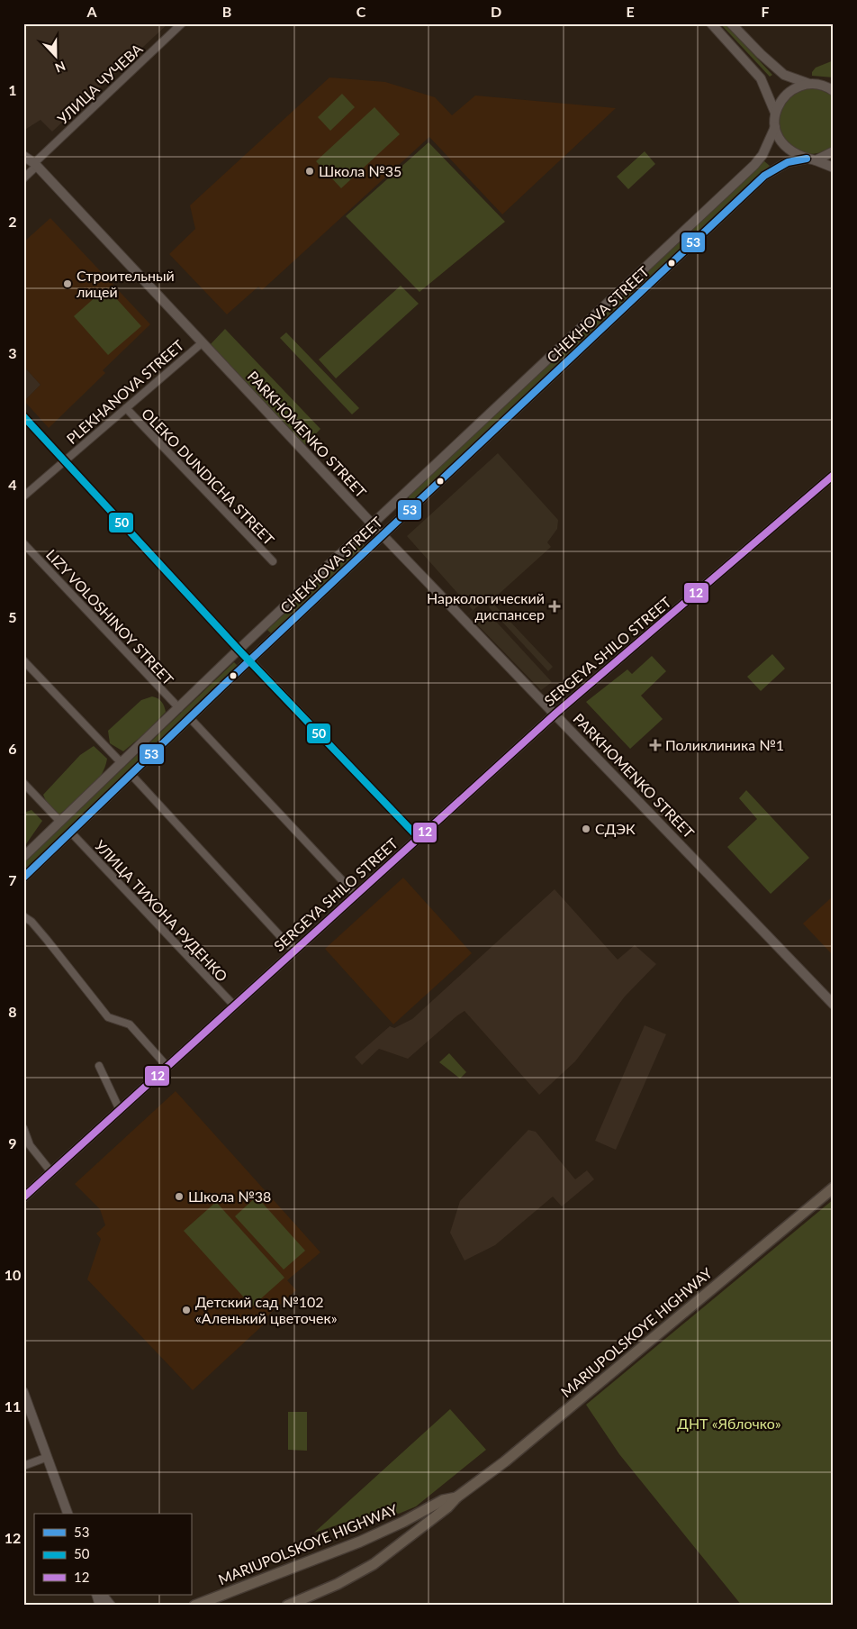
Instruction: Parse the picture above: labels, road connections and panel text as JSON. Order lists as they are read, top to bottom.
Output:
{
  "streets": {
    "main road": [
      "CHEKHOVA STREET",
      "PARKHOMENKO STREET",
      "SERGEYA SHILO STREET",
      "MARIUPOLSKOYE HIGHWAY"
    ],
    "street": [
      "УЛИЦА ЧУЧЕВА",
      "PLEKHANOVA STREET",
      "OLEKO DUNDICHA STREET",
      "LIZY VOLOSHINOY STREET",
      "УЛИЦА ТИХОНА РУДЕНКО"
    ]
  },
  "crossings": [
    ["УЛИЦА ЧУЧЕВА", "PARKHOMENKO STREET"],
    ["CHEKHOVA STREET", "PARKHOMENKO STREET"],
    ["CHEKHOVA STREET", "LIZY VOLOSHINOY STREET"],
    ["CHEKHOVA STREET", "УЛИЦА ТИХОНА РУДЕНКО"],
    ["PLEKHANOVA STREET", "PARKHOMENKO STREET"],
    ["PLEKHANOVA STREET", "OLEKO DUNDICHA STREET"],
    ["PARKHOMENKO STREET", "SERGEYA SHILO STREET"],
    ["SERGEYA SHILO STREET", "УЛИЦА ТИХОНА РУДЕНКО"]
  ],
  "parks": ["ДНТ «Яблочко»"],
  "places": {
    "other": [
      "Школа №35",
      "Строительный лицей",
      "СДЭК",
      "Школа №38",
      "Детский сад №102 «Аленький цветочек»"
    ],
    "health": ["Наркологический диспансер", "Поликлиника №1"]
  },
  "lines": ["transit line 53", "transit line 50", "transit line 12"],
  "legend": ["53", "50", "12"],
  "north": "bottom",
  "grid": {
    "columns": [
      "A",
      "B",
      "C",
      "D",
      "E",
      "F"
    ],
    "rows": [
      "1",
      "2",
      "3",
      "4",
      "5",
      "6",
      "7",
      "8",
      "9",
      "10",
      "11",
      "12"
    ]
  }
}
